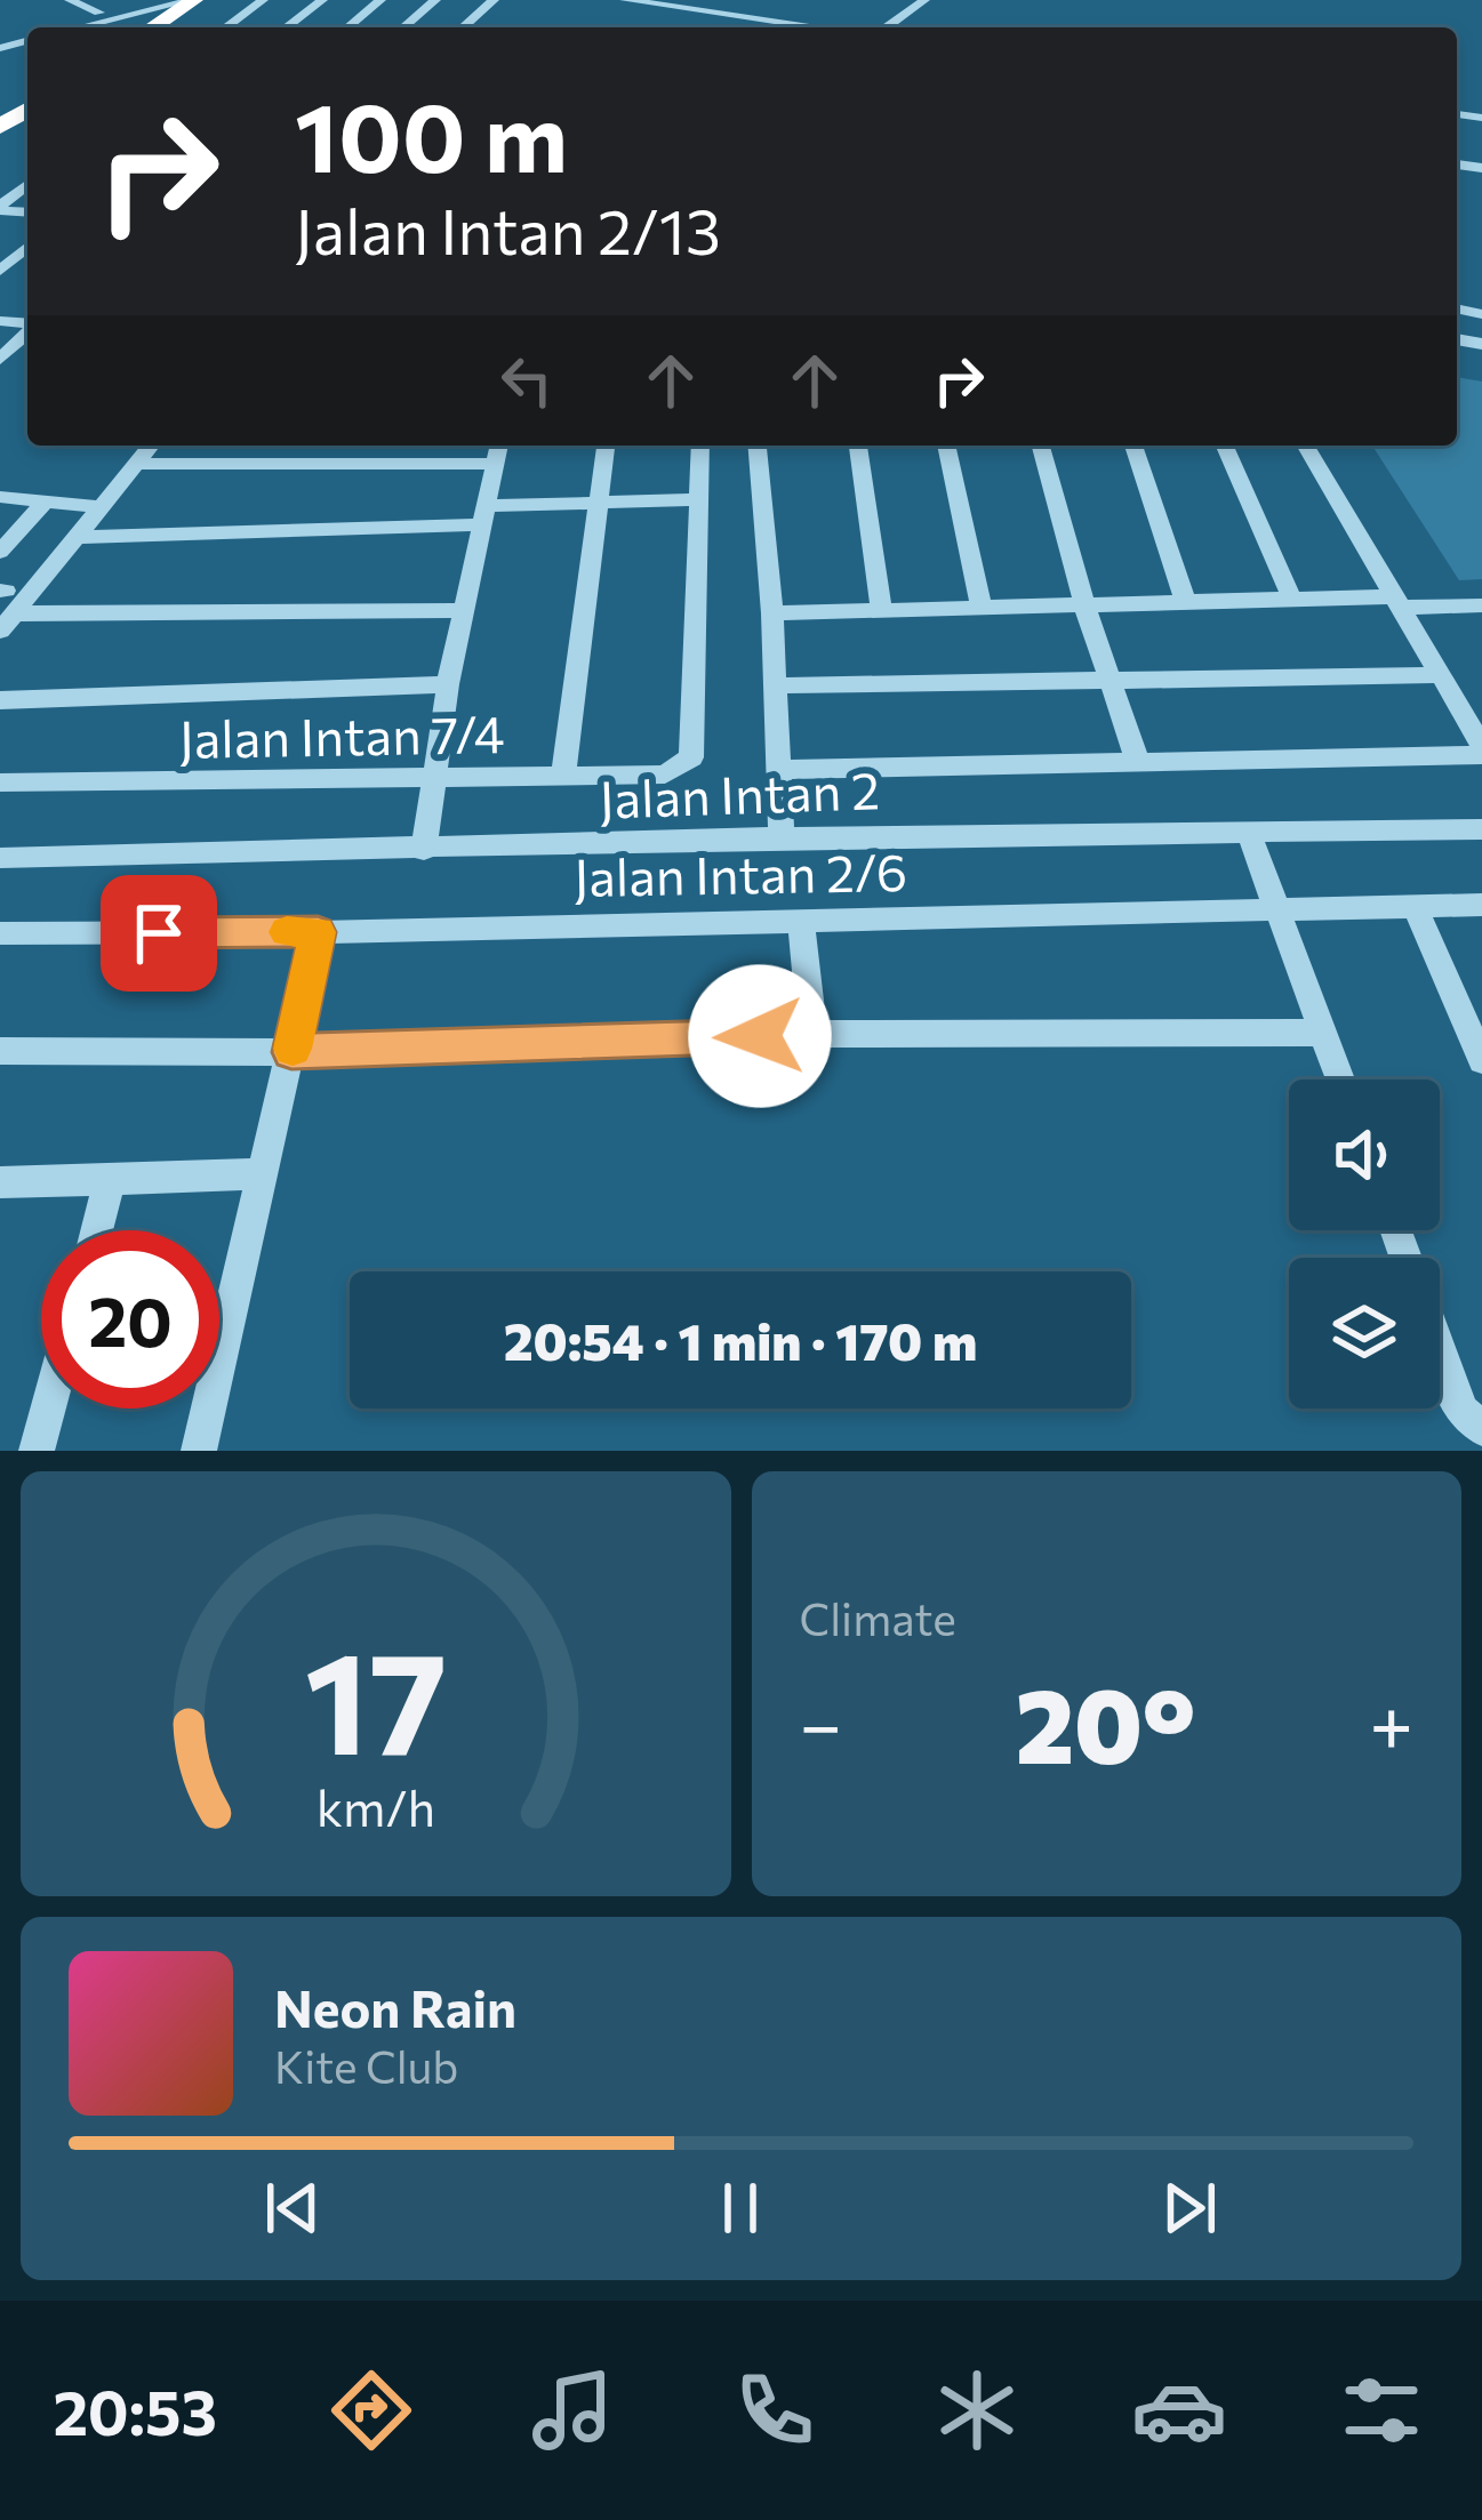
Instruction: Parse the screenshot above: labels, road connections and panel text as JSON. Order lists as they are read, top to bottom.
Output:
{
  "streets": {
    "street": ["Jalan Intan 7/4", "Jalan Intan 2", "Jalan Intan 2/6"]
  },
  "page": {
    "turn": ["100 m", "Jalan Intan 2/13"],
    "limit": "20",
    "trip": "20:54 · 1 min · 170 m",
    "tile": "Climate",
    "heat": ["−", "20°", "+"],
    "song": ["Neon Rain", "Kite Club"],
    "tabs": "20:53",
    "gauge": ["17", "km/h"]
  }
}
